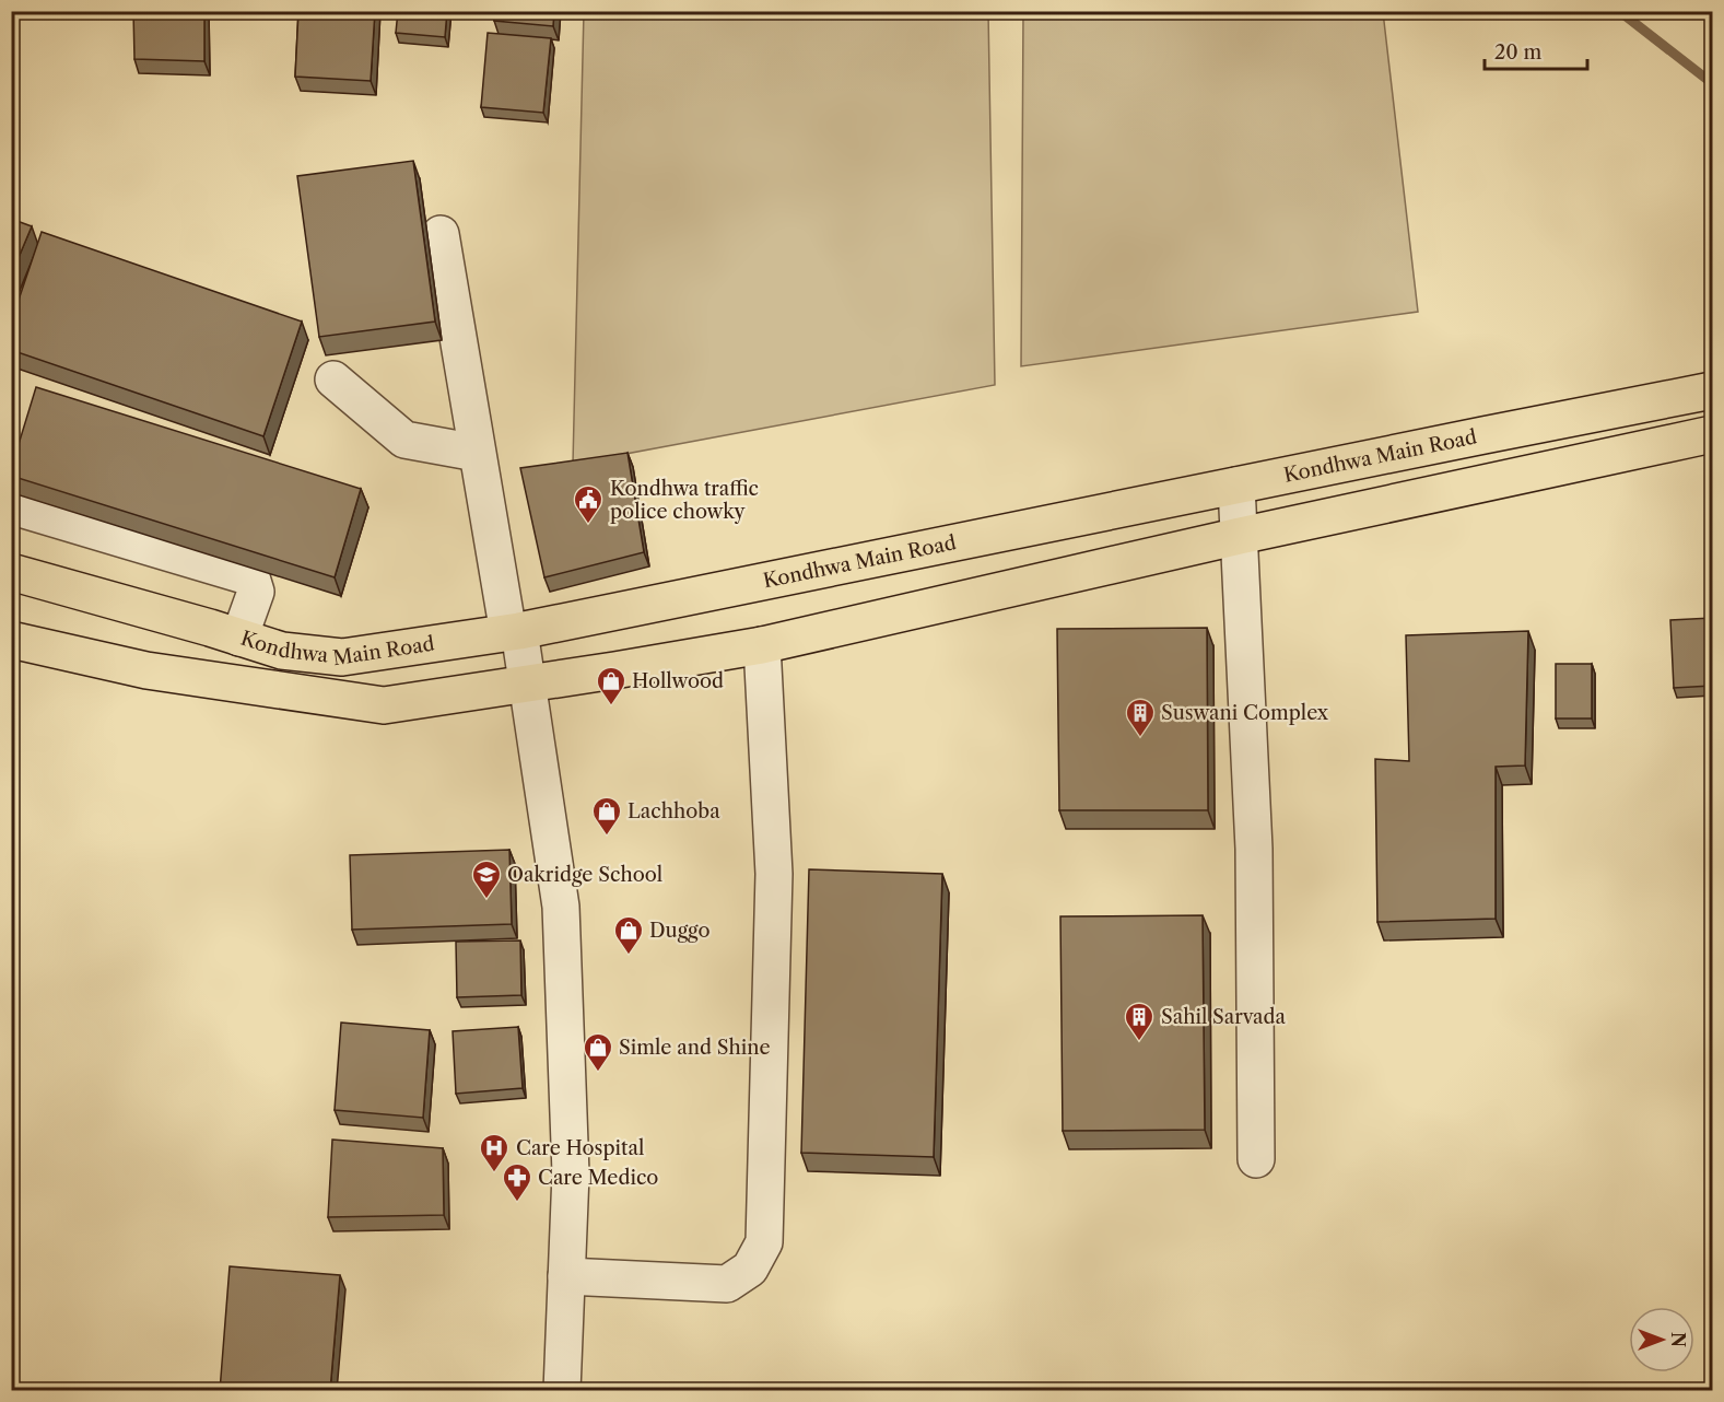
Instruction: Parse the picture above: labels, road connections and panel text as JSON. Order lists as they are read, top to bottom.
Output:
{
  "streets": {
    "main road": ["Kondhwa Main Road"]
  },
  "places": {
    "public building": ["Kondhwa traffic police chowky"],
    "shop": [
      "Hollwood",
      "Lachhoba",
      "Duggo",
      "Simle and Shine"
    ],
    "building": ["Suswani Complex", "Sahil Sarvada"],
    "school or university": ["Oakridge School"],
    "hospital": ["Care Hospital"],
    "pharmacy": ["Care Medico"]
  },
  "scale_bar": "20 m",
  "north": "right"
}
